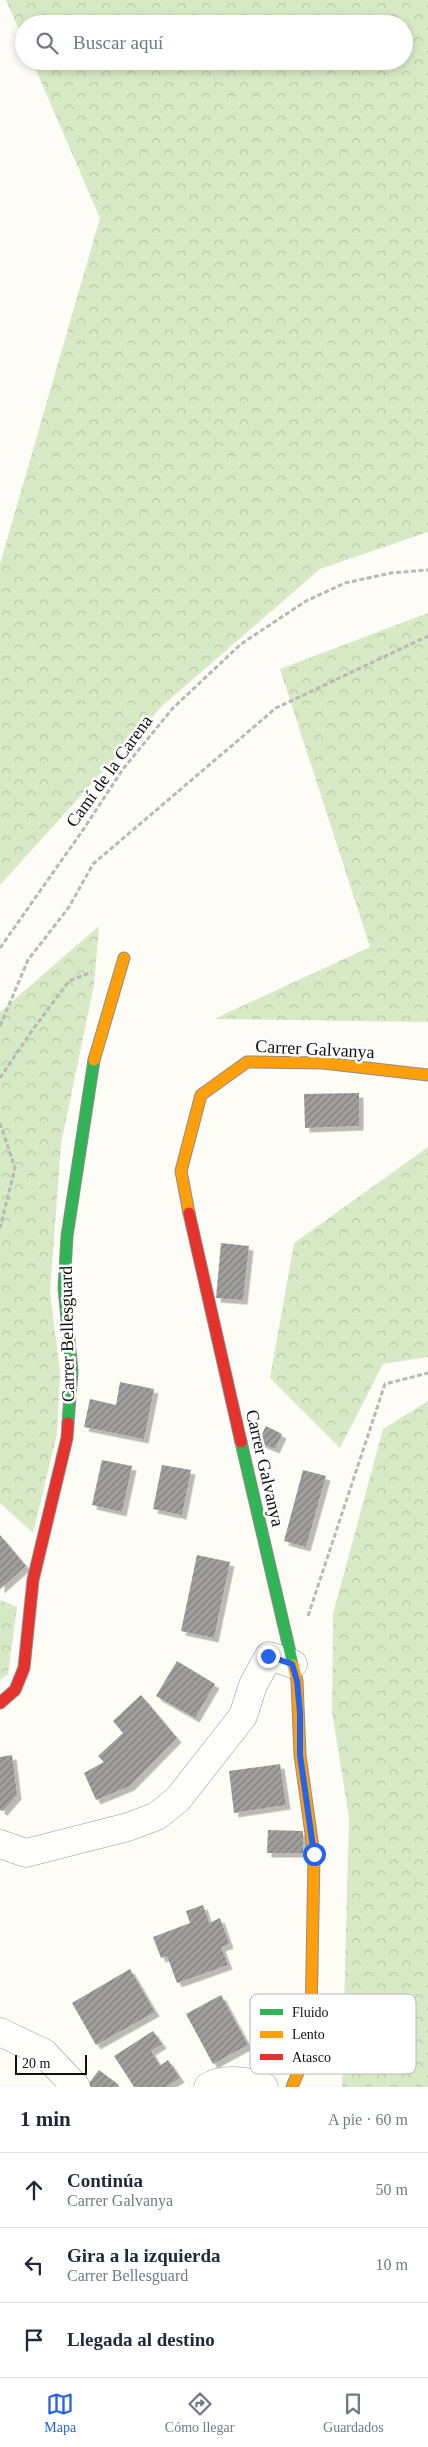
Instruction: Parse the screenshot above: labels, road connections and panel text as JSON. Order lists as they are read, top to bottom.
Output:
{
  "streets": {
    "street": ["Carrer Galvanya", "Carrer Bellesguard"],
    "path": ["Camí de la Carena"]
  },
  "legend": ["Fluido", "Lento", "Atasco"],
  "scale_bar": "20 m",
  "page": {
    "search": "Buscar aquí",
    "scale": "20 m",
    "heading": ["1 min", "A pie · 60 m"],
    "list": [
      ["Continúa", "Carrer Galvanya", "50 m"],
      ["Gira a la izquierda", "Carrer Bellesguard", "10 m"],
      "Llegada al destino"
    ],
    "nav": ["Mapa", "Cómo llegar", "Guardados"]
  }
}
